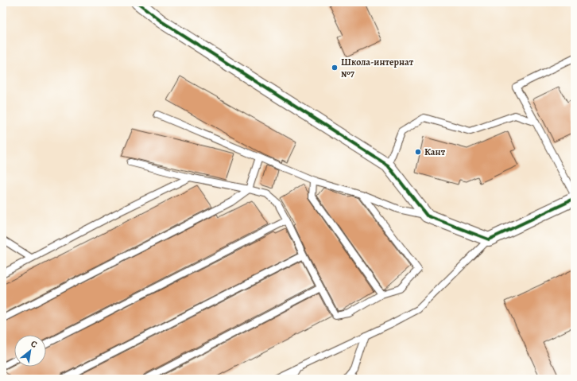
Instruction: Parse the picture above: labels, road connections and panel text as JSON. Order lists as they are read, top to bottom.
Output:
{
  "places": ["Школа-интернат №7", "Кант"],
  "north": "top right"
}
